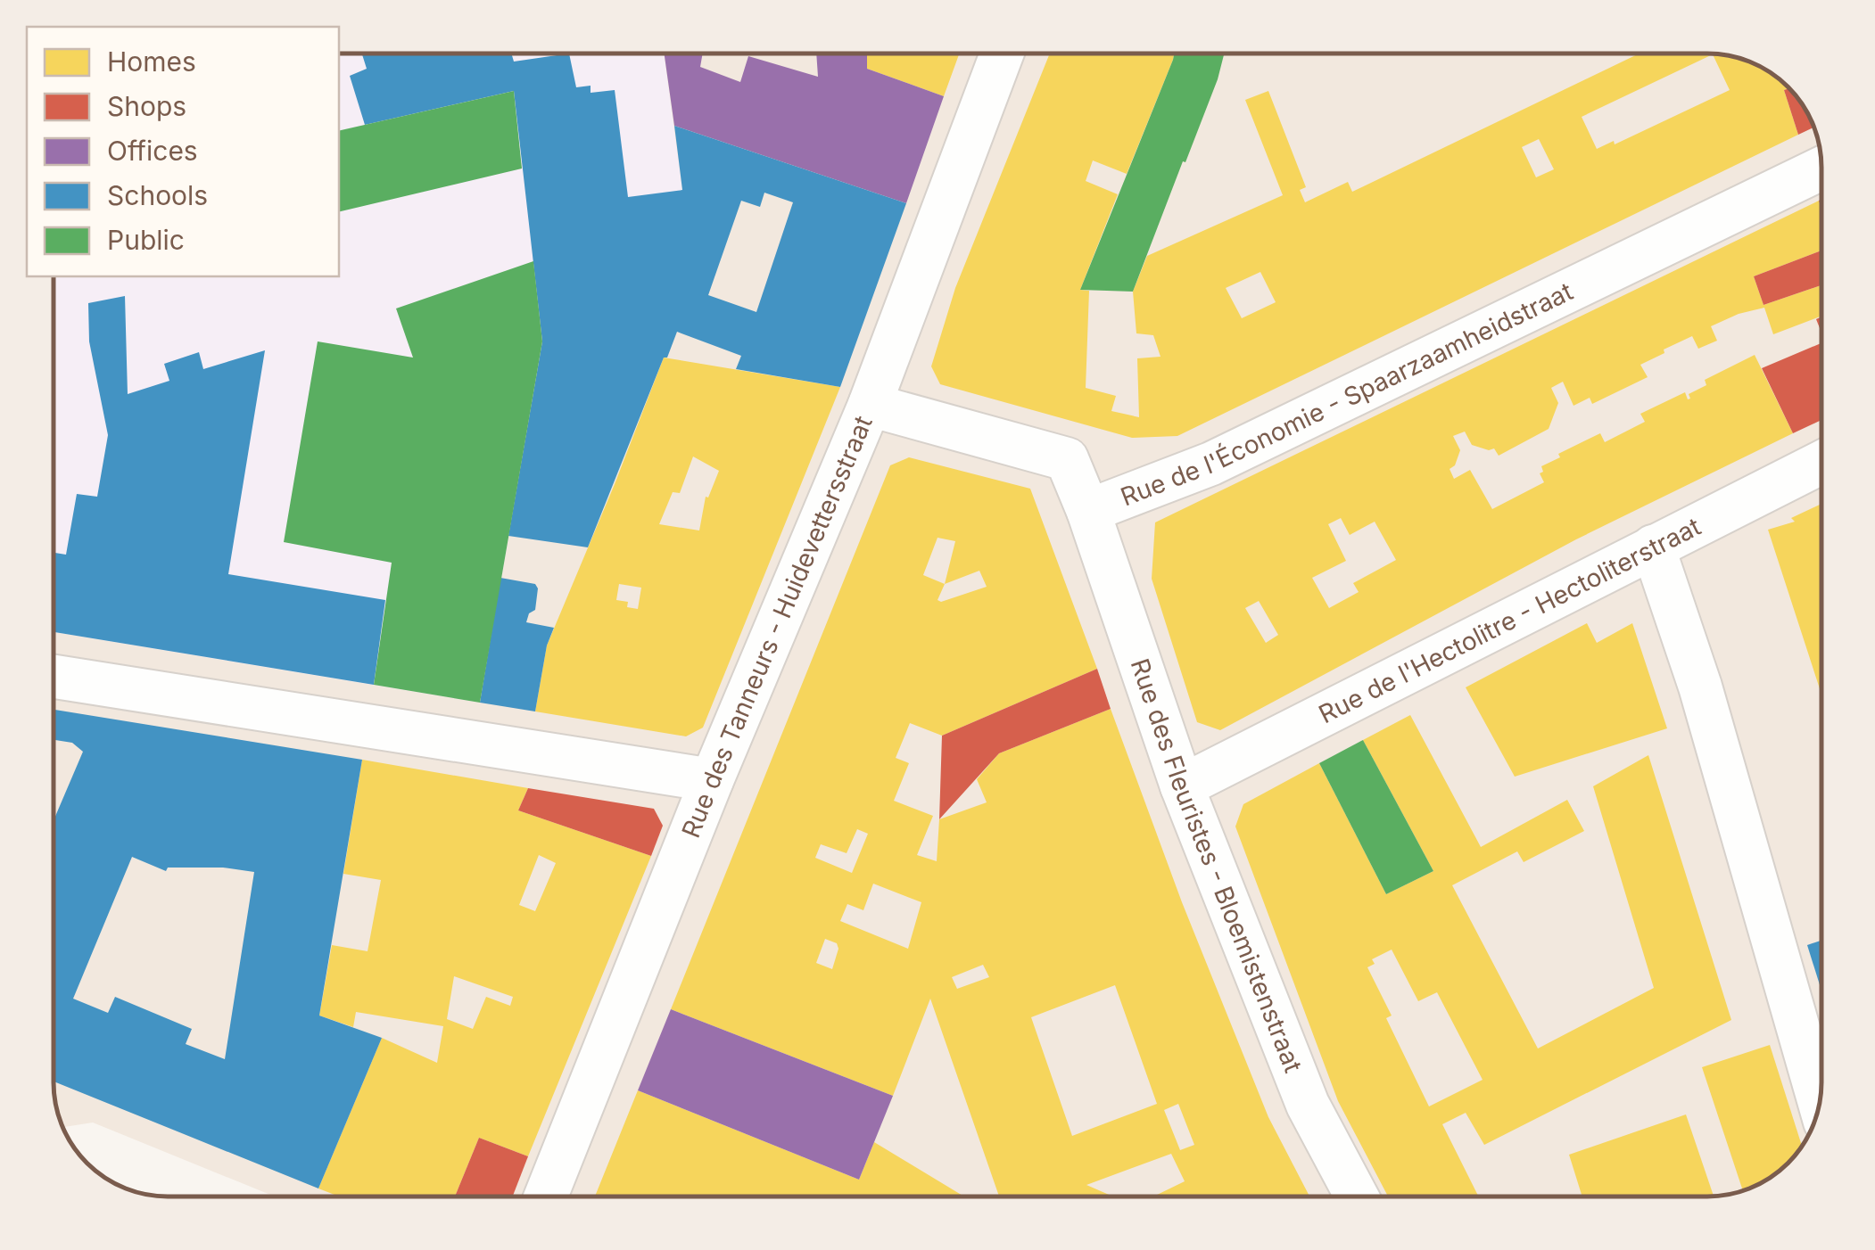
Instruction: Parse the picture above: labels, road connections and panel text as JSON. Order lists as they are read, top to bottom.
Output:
{
  "streets": {
    "street": [
      "Rue de l'Économie - Spaarzaamheidstraat",
      "Rue de l'Hectolitre - Hectoliterstraat",
      "Rue des Tanneurs - Huidevettersstraat",
      "Rue des Fleuristes - Bloemistenstraat"
    ]
  },
  "crossings": [
    ["Rue de l'Économie - Spaarzaamheidstraat", "Rue des Tanneurs - Huidevettersstraat"],
    ["Rue de l'Économie - Spaarzaamheidstraat", "Rue des Fleuristes - Bloemistenstraat"],
    ["Rue de l'Hectolitre - Hectoliterstraat", "Rue des Fleuristes - Bloemistenstraat"]
  ],
  "legend": [
    "Homes",
    "Shops",
    "Offices",
    "Schools",
    "Public"
  ]
}
